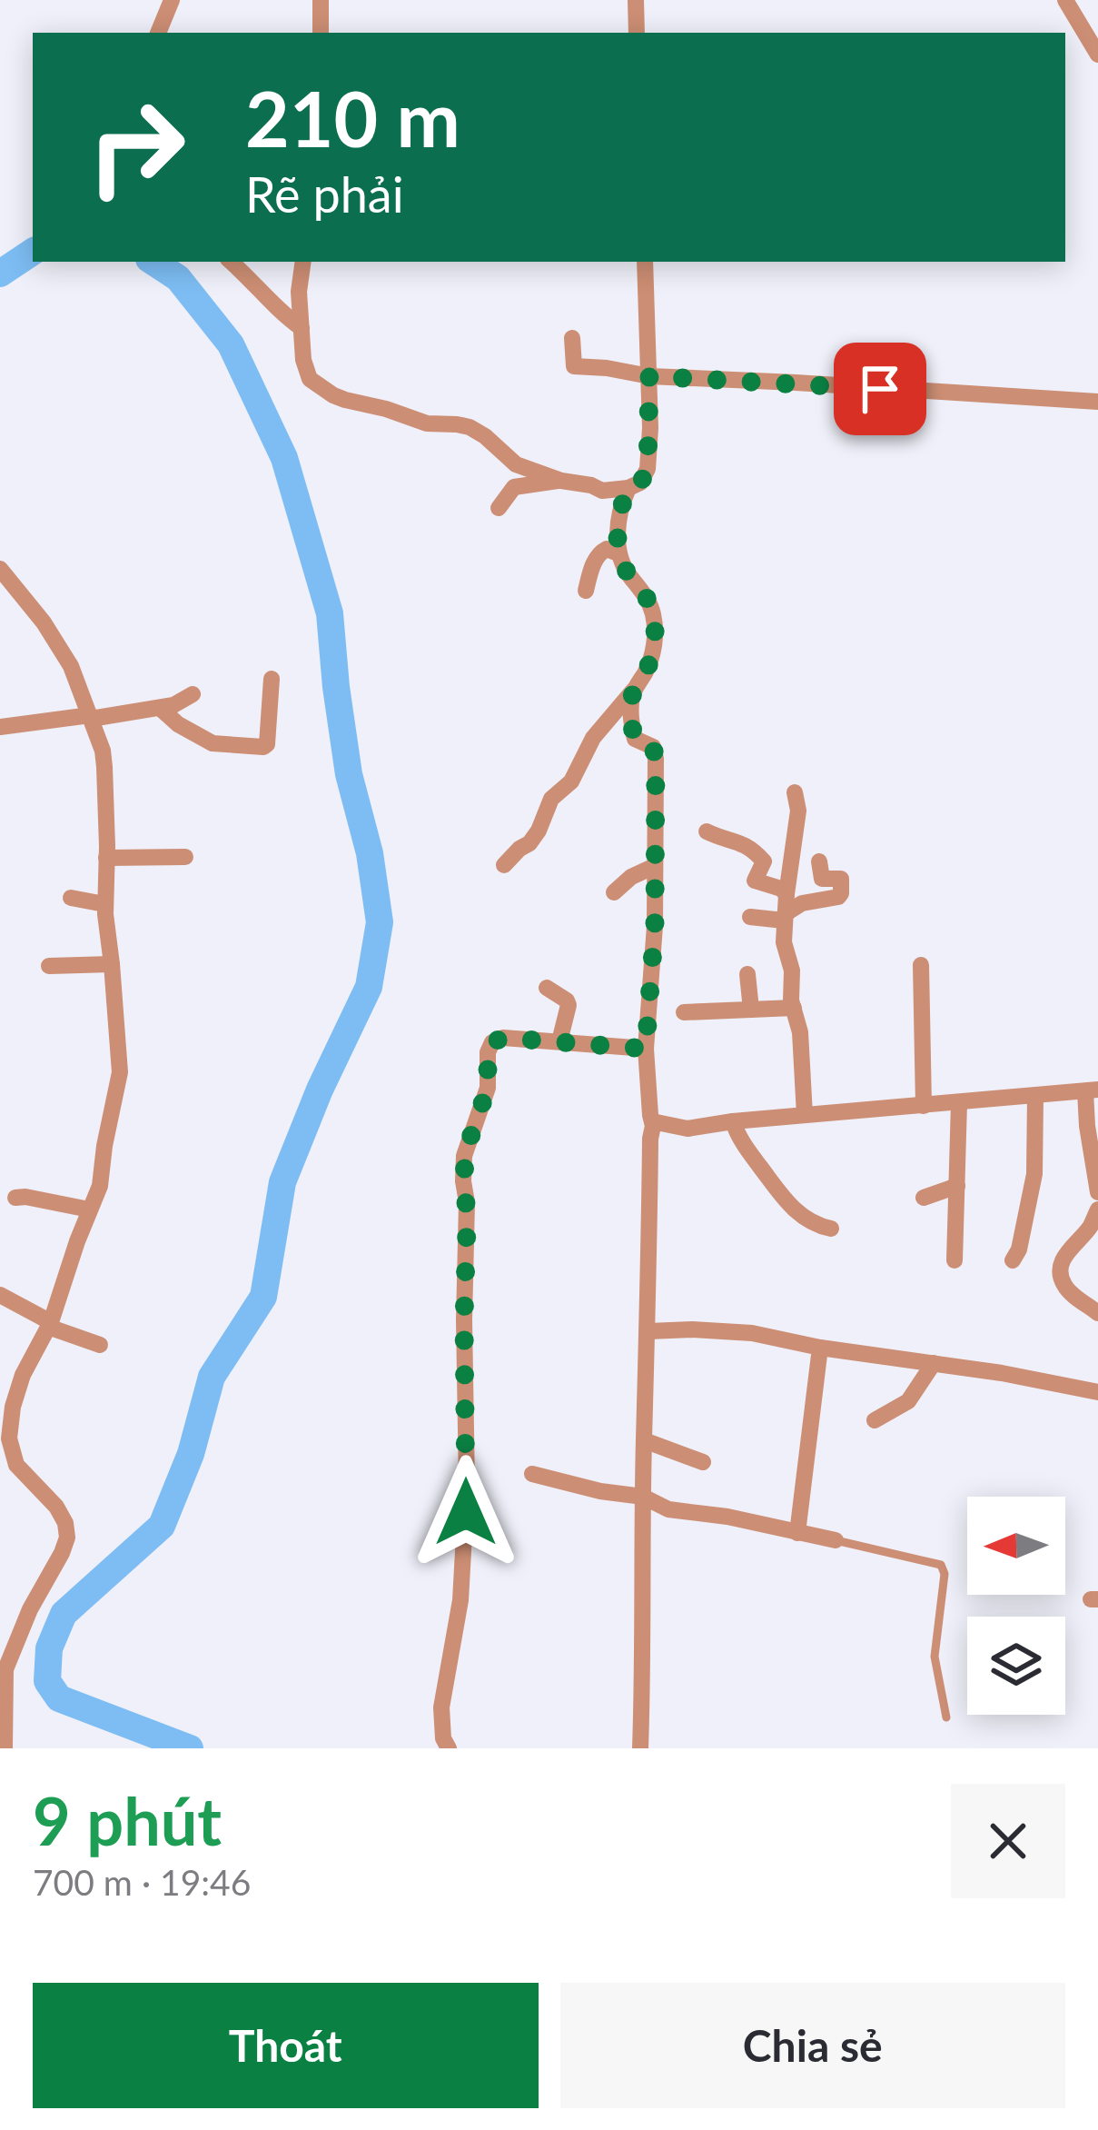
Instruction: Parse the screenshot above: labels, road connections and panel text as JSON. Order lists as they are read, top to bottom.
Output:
{
  "north": "left",
  "page": {
    "turn": ["210 m", "Rẽ phải"],
    "heading": ["9 phút", "700 m · 19:46"],
    "buttons": ["Thoát", "Chia sẻ"]
  }
}
